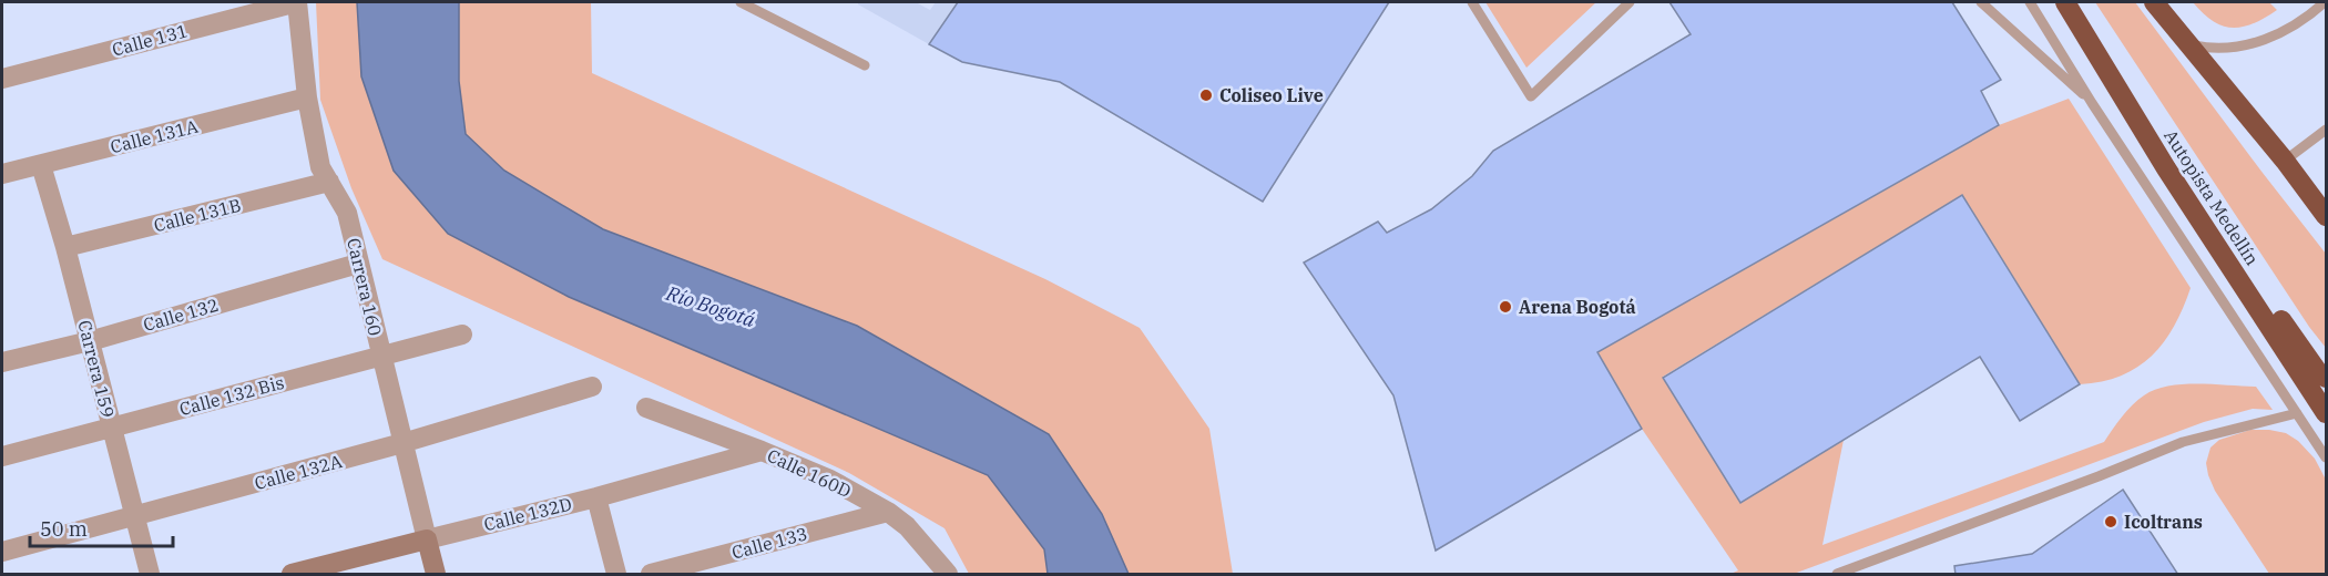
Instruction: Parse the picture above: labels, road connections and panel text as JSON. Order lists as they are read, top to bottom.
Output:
{
  "streets": {
    "highway": ["Autopista Medellín"],
    "street": [
      "Calle 131",
      "Calle 131A",
      "Calle 131B",
      "Carrera 160",
      "Calle 132",
      "Carrera 159",
      "Calle 132 Bis",
      "Calle 132A",
      "Calle 160D",
      "Calle 132D",
      "Calle 133"
    ]
  },
  "crossings": [
    ["Calle 131", "Carrera 160"],
    ["Calle 131A", "Carrera 160"],
    ["Calle 131A", "Carrera 159"],
    ["Calle 131B", "Carrera 160"],
    ["Calle 131B", "Carrera 159"],
    ["Carrera 160", "Calle 132"],
    ["Carrera 160", "Calle 132 Bis"],
    ["Carrera 160", "Calle 132A"],
    ["Carrera 160", "Calle 132D"],
    ["Calle 132", "Carrera 159"],
    ["Carrera 159", "Calle 132 Bis"],
    ["Carrera 159", "Calle 132A"],
    ["Calle 160D", "Calle 132D"],
    ["Calle 160D", "Calle 133"]
  ],
  "water": ["Río Bogotá"],
  "places": ["Coliseo Live", "Arena Bogotá", "Icoltrans"],
  "scale_bar": "50 m"
}
